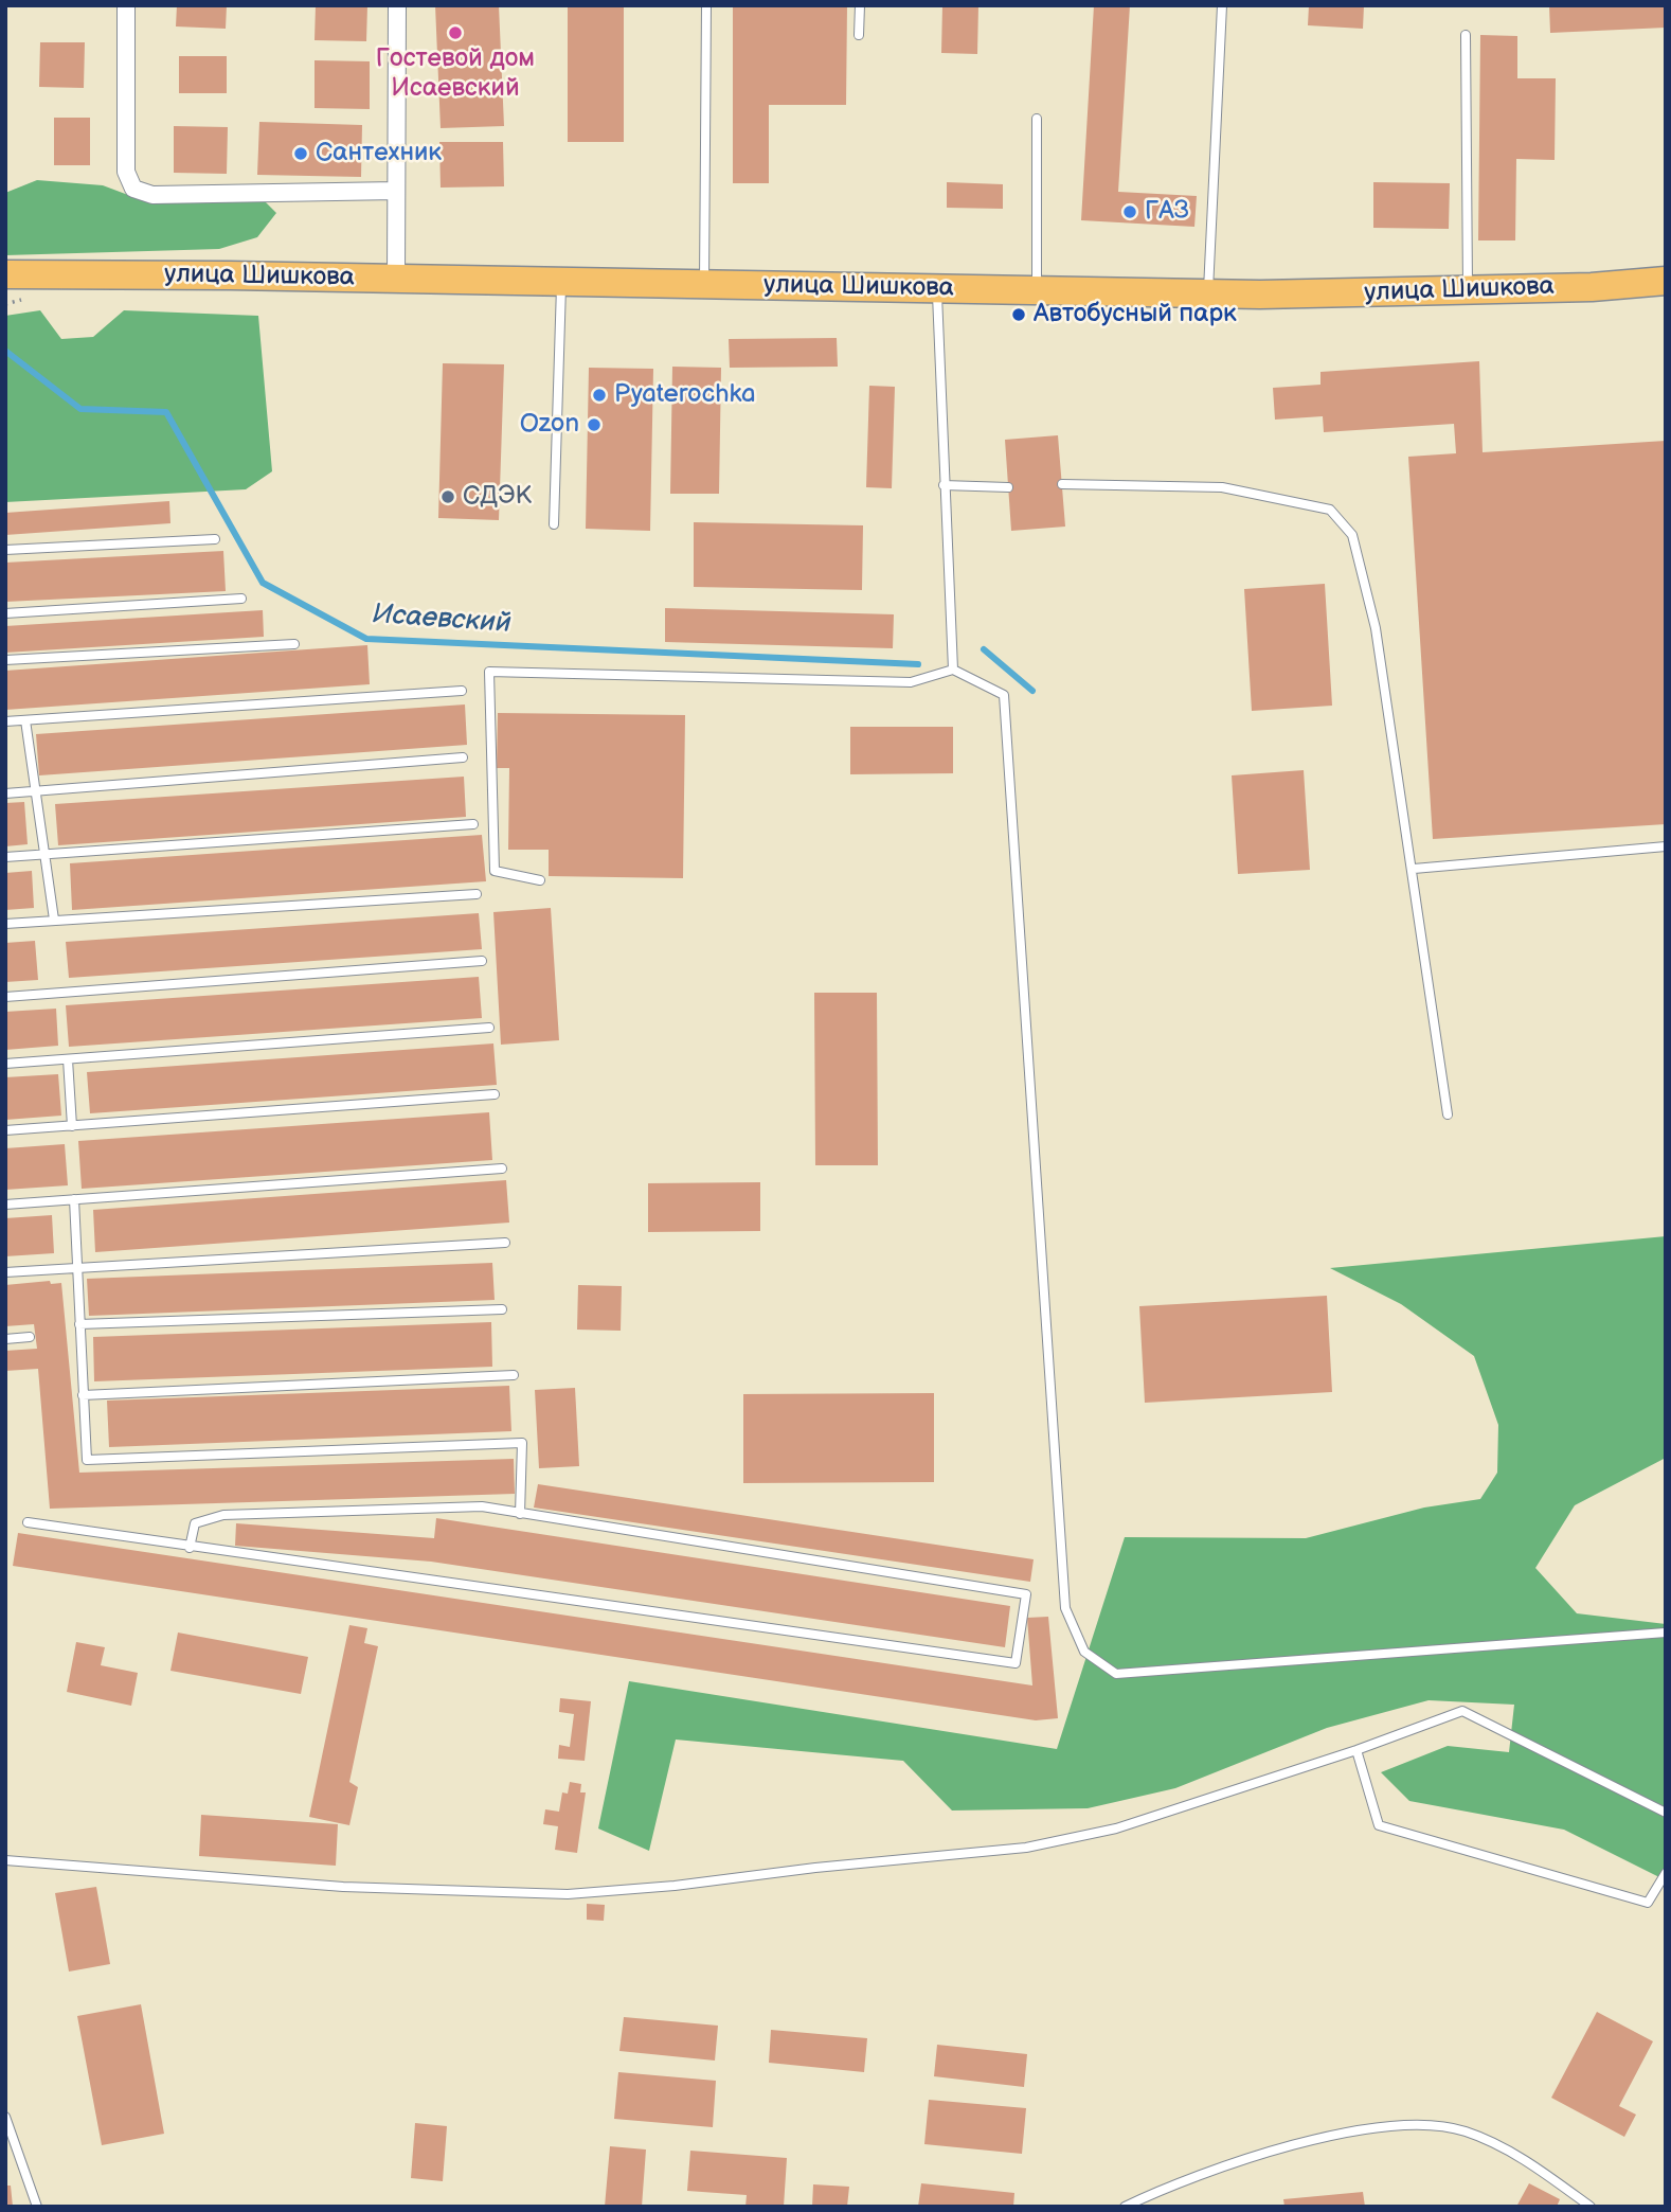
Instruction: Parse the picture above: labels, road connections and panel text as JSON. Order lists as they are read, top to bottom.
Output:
{
  "streets": {
    "main road": ["улица Шишкова"]
  },
  "water": ["Исаевский"],
  "places": [
    "Гостевой дом Исаевский",
    "Сантехник",
    "ГАЗ",
    "Автобусный парк",
    "Pyaterochka",
    "Ozon",
    "СДЭК"
  ]
}
